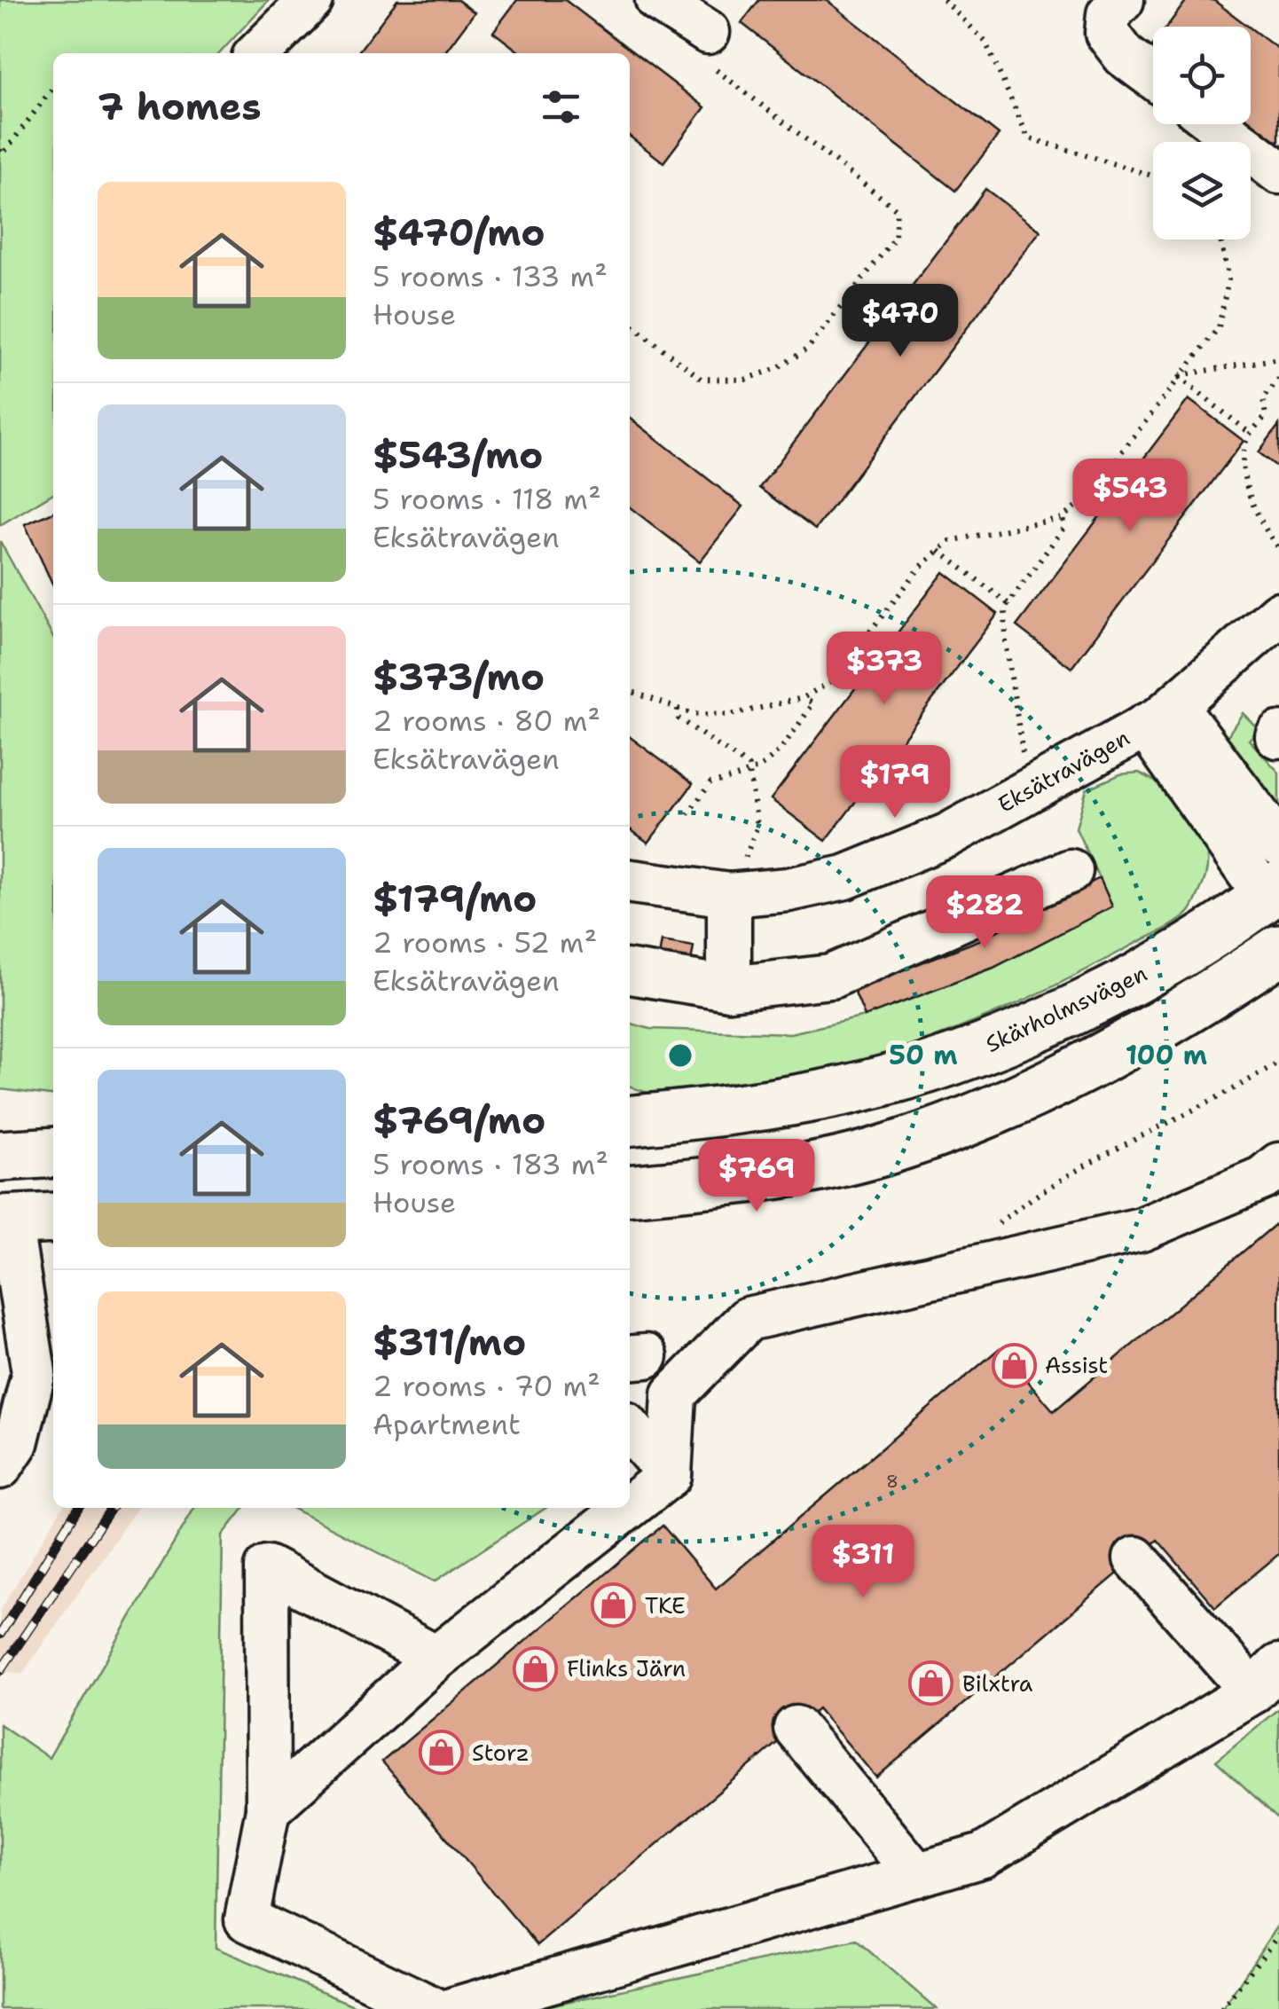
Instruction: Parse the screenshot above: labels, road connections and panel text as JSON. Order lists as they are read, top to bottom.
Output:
{
  "streets": {
    "main road": ["Skärholmsvägen"],
    "street": ["Eksätravägen"]
  },
  "crossings": [
    ["Eksätravägen", "Skärholmsvägen"]
  ],
  "places": {
    "shop": [
      "Assist",
      "TKE",
      "Flinks Järn",
      "Bilxtra",
      "Storz"
    ]
  },
  "house_numbers": ["8"],
  "page": {
    "heading": "7 homes",
    "list": [
      {
        "name": "$470/mo",
        "note": "5 rooms · 133 m² · House"
      },
      {
        "name": "$543/mo",
        "note": "5 rooms · 118 m² · Eksätravägen"
      },
      {
        "name": "$373/mo",
        "note": "2 rooms · 80 m² · Eksätravägen"
      },
      {
        "name": "$179/mo",
        "note": "2 rooms · 52 m² · Eksätravägen"
      },
      {
        "name": "$769/mo",
        "note": "5 rooms · 183 m² · House"
      },
      {
        "name": "$311/mo",
        "note": "2 rooms · 70 m² · Apartment"
      }
    ],
    "price": [
      "$470",
      "$543",
      "$373",
      "$179",
      "$282",
      "$769",
      "$311"
    ]
  },
  "rings": ["50 m", "100 m"]
}
